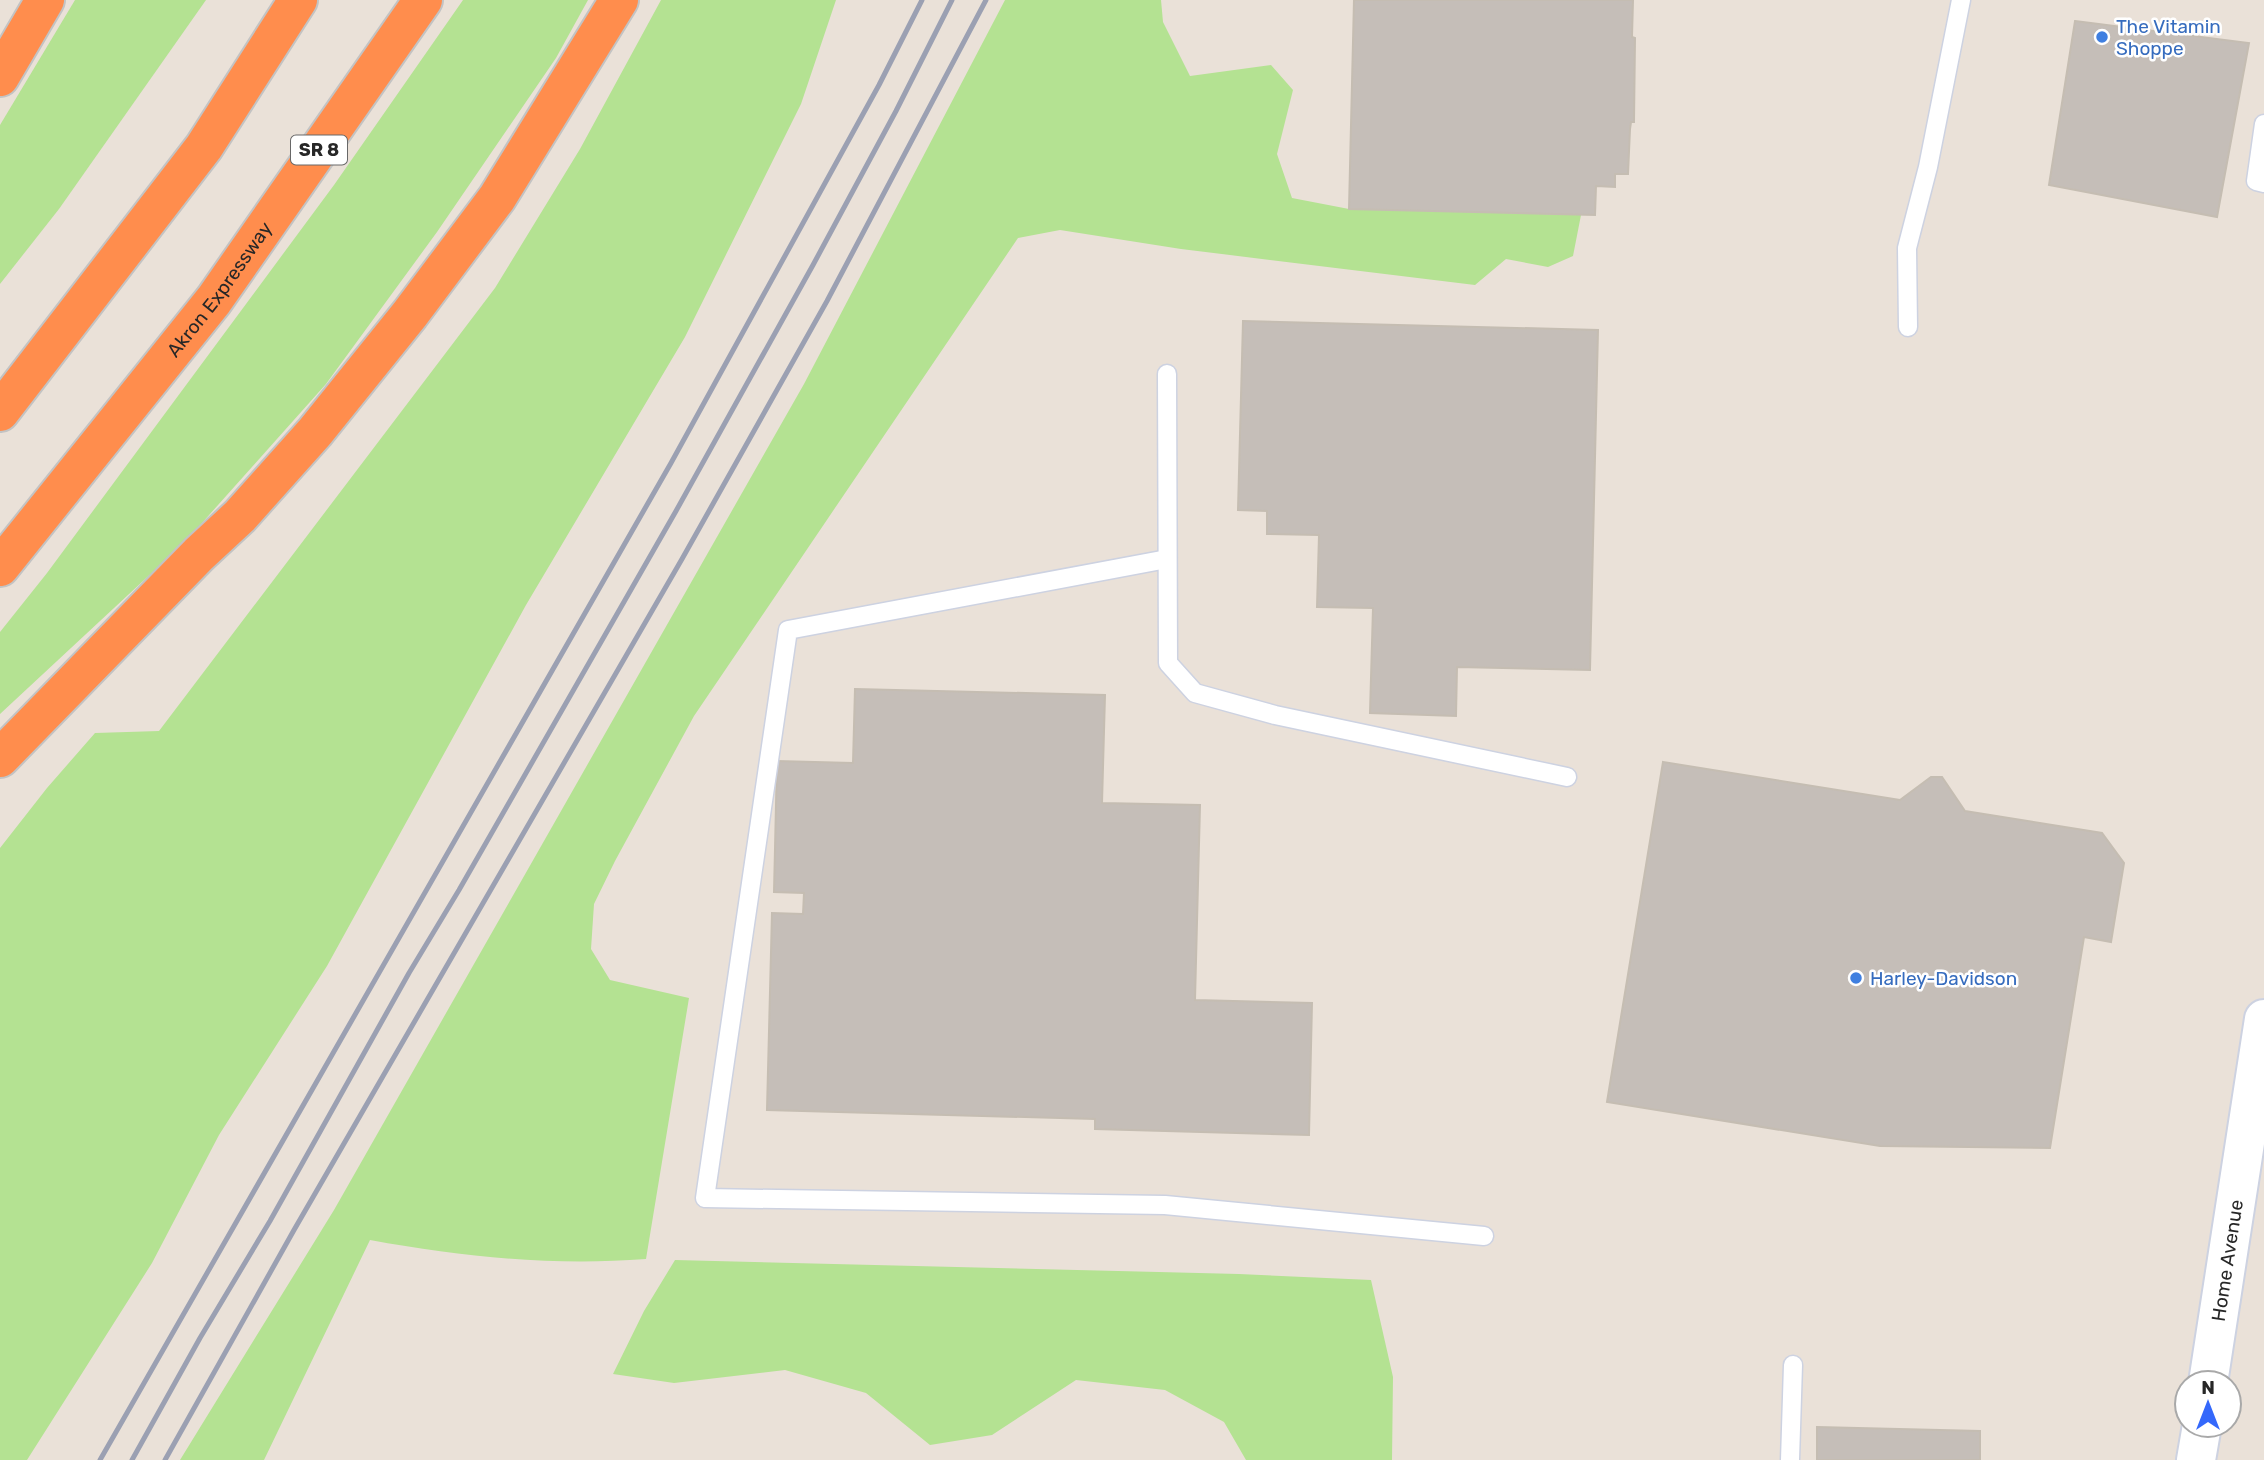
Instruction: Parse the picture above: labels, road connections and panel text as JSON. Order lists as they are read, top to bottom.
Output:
{
  "streets": {
    "highway": ["SR 8", "Akron Expressway"],
    "street": ["Home Avenue"]
  },
  "places": ["The Vitamin Shoppe", "Harley-Davidson"],
  "north": "top"
}
